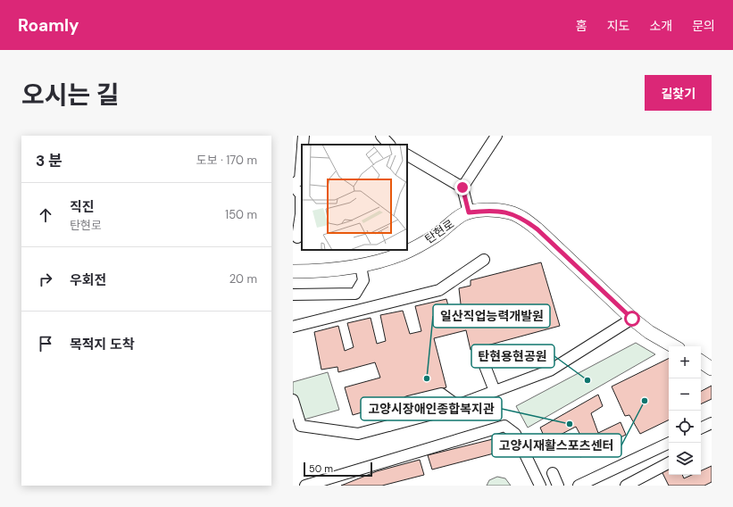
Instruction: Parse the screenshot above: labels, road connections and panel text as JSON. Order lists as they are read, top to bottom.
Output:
{
  "streets": {
    "main road": ["탄현로"]
  },
  "places": [
    "일산직업능력개발원",
    "탄현용현공원",
    "고양시재활스포츠센터",
    "고양시장애인종합복지관"
  ],
  "scale_bar": "50 m",
  "page": {
    "header": "Roamly",
    "nav": [
      "홈",
      "지도",
      "소개",
      "문의"
    ],
    "title": "오시는 길",
    "buttons": "길찾기",
    "heading": ["3 분", "도보 · 170 m"],
    "list": [
      ["직진", "탄현로", "150 m"],
      ["우회전", "20 m"],
      "목적지 도착"
    ],
    "map_buttons": ["+", "−"],
    "scale": "50 m"
  }
}
